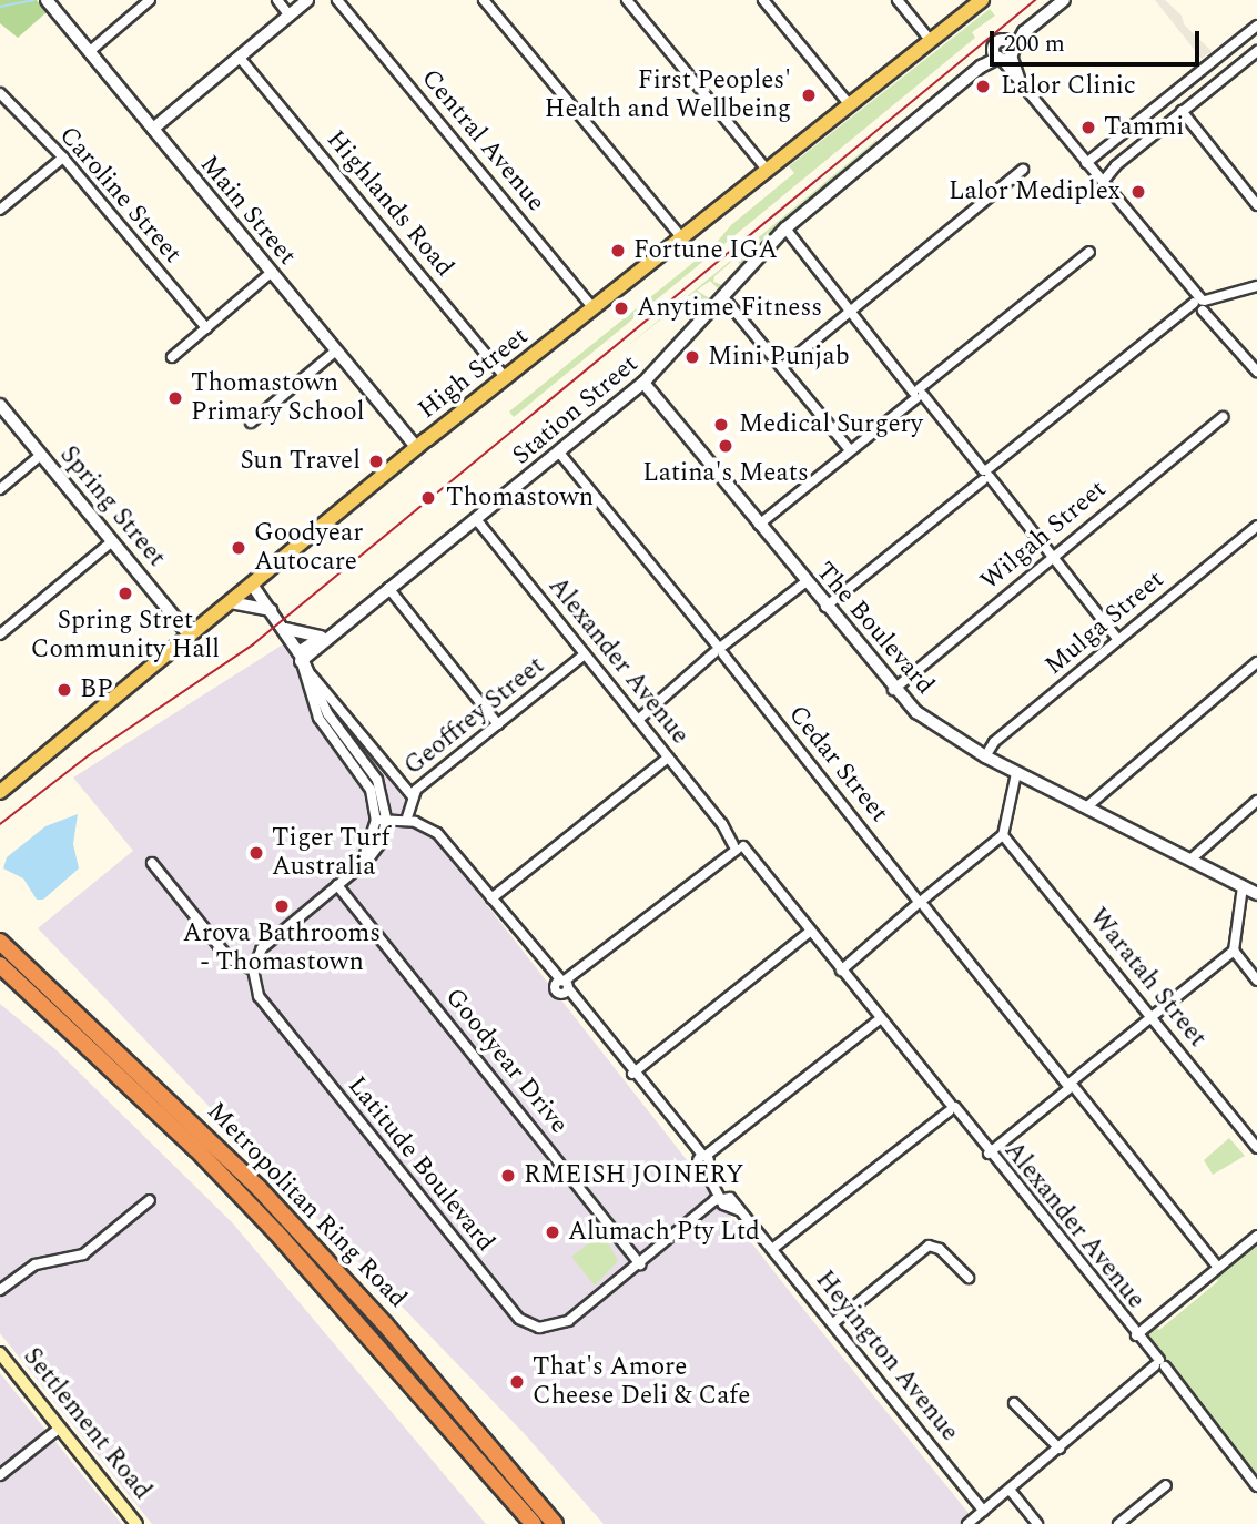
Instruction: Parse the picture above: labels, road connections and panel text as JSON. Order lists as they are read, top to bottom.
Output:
{
  "streets": {
    "highway": ["Metropolitan Ring Road"],
    "main road": ["High Street", "Settlement Road"],
    "street": [
      "Central Avenue",
      "Caroline Street",
      "Highlands Road",
      "Main Street",
      "Station Street",
      "Spring Street",
      "Wilgah Street",
      "Mulga Street",
      "The Boulevard",
      "Alexander Avenue",
      "Geoffrey Street",
      "Cedar Street",
      "Waratah Street",
      "Goodyear Drive",
      "Latitude Boulevard",
      "Heyington Avenue"
    ]
  },
  "crossings": [
    ["Central Avenue", "High Street"],
    ["Highlands Road", "High Street"],
    ["Main Street", "High Street"],
    ["High Street", "Spring Street"],
    ["Station Street", "The Boulevard"],
    ["Station Street", "Alexander Avenue"],
    ["Station Street", "Cedar Street"],
    ["Wilgah Street", "The Boulevard"],
    ["Mulga Street", "The Boulevard"],
    ["Alexander Avenue", "Geoffrey Street"],
    ["Geoffrey Street", "Heyington Avenue"],
    ["Goodyear Drive", "Latitude Boulevard"],
    ["Latitude Boulevard", "Heyington Avenue"]
  ],
  "places": [
    "Lalor Clinic",
    "First Peoples' Health and Wellbeing",
    "Tammi",
    "Lalor Mediplex",
    "Fortune IGA",
    "Anytime Fitness",
    "Mini Punjab",
    "Thomastown Primary School",
    "Medical Surgery",
    "Latina's Meats",
    "Sun Travel",
    "Thomastown",
    "Goodyear Autocare",
    "Spring Stret Community Hall",
    "BP",
    "Tiger Turf Australia",
    "Arova Bathrooms - Thomastown",
    "RMEISH JOINERY",
    "Alumach Pty Ltd",
    "That's Amore Cheese Deli & Cafe"
  ],
  "scale_bar": "200 m"
}
